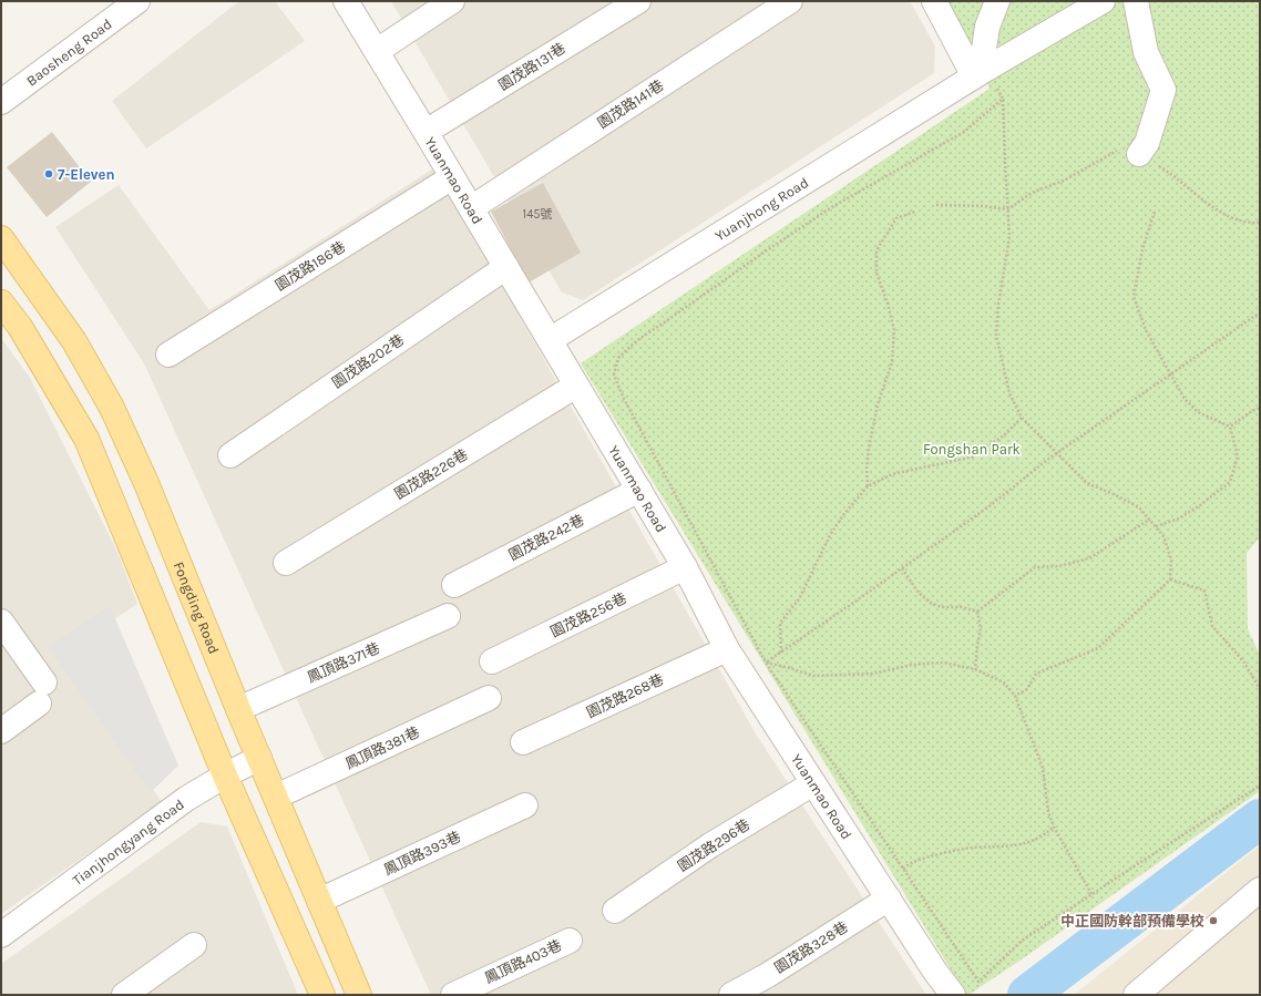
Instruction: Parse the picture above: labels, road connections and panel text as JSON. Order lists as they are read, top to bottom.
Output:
{
  "streets": {
    "main road": ["Fongding Road"],
    "street": [
      "Baosheng Road",
      "園茂路131巷",
      "園茂路141巷",
      "Yuanmao Road",
      "Yuanjhong Road",
      "園茂路186巷",
      "園茂路202巷",
      "園茂路226巷",
      "園茂路242巷",
      "園茂路256巷",
      "鳳頂路371巷",
      "園茂路268巷",
      "鳳頂路381巷",
      "Tianjhongyang Road",
      "園茂路296巷",
      "鳳頂路393巷",
      "園茂路328巷",
      "鳳頂路403巷"
    ]
  },
  "crossings": [
    ["園茂路131巷", "Yuanmao Road"],
    ["園茂路141巷", "Yuanmao Road"],
    ["Yuanmao Road", "Yuanjhong Road"],
    ["Yuanmao Road", "園茂路186巷"],
    ["Yuanmao Road", "園茂路202巷"],
    ["Yuanmao Road", "園茂路226巷"],
    ["Yuanmao Road", "園茂路242巷"],
    ["Yuanmao Road", "園茂路256巷"],
    ["Yuanmao Road", "園茂路268巷"],
    ["Yuanmao Road", "園茂路296巷"],
    ["Yuanmao Road", "園茂路328巷"],
    ["Fongding Road", "鳳頂路371巷"],
    ["Fongding Road", "鳳頂路381巷"],
    ["Fongding Road", "Tianjhongyang Road"],
    ["Fongding Road", "鳳頂路393巷"]
  ],
  "parks": ["Fongshan Park"],
  "places": ["7-Eleven", "中正國防幹部預備學校"],
  "house_numbers": ["145號"]
}
